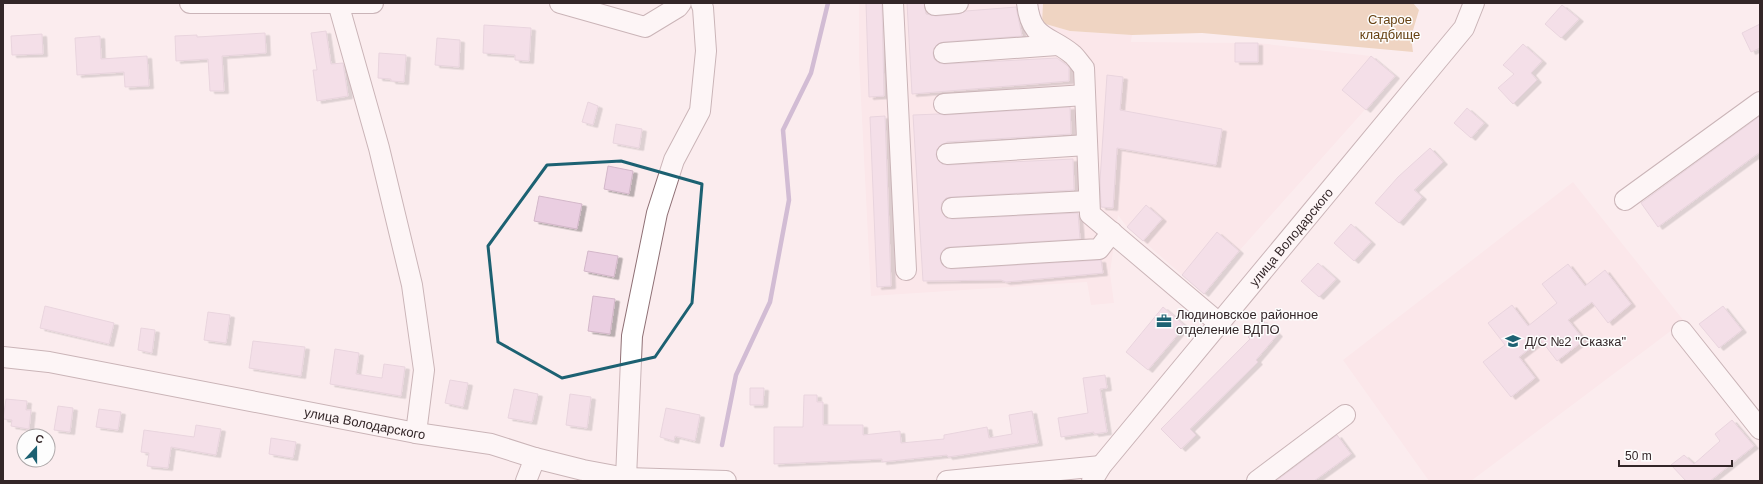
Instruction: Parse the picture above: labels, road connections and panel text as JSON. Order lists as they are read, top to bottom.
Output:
{
  "streets": {
    "street": ["улица Володарского"]
  },
  "parks": ["Старое кладбище"],
  "places": {
    "office": ["Людиновское районное отделение ВДПО"],
    "school or university": ["Д/С №2 \"Сказка\""]
  },
  "scale_bar": "50 m",
  "north": "top"
}
